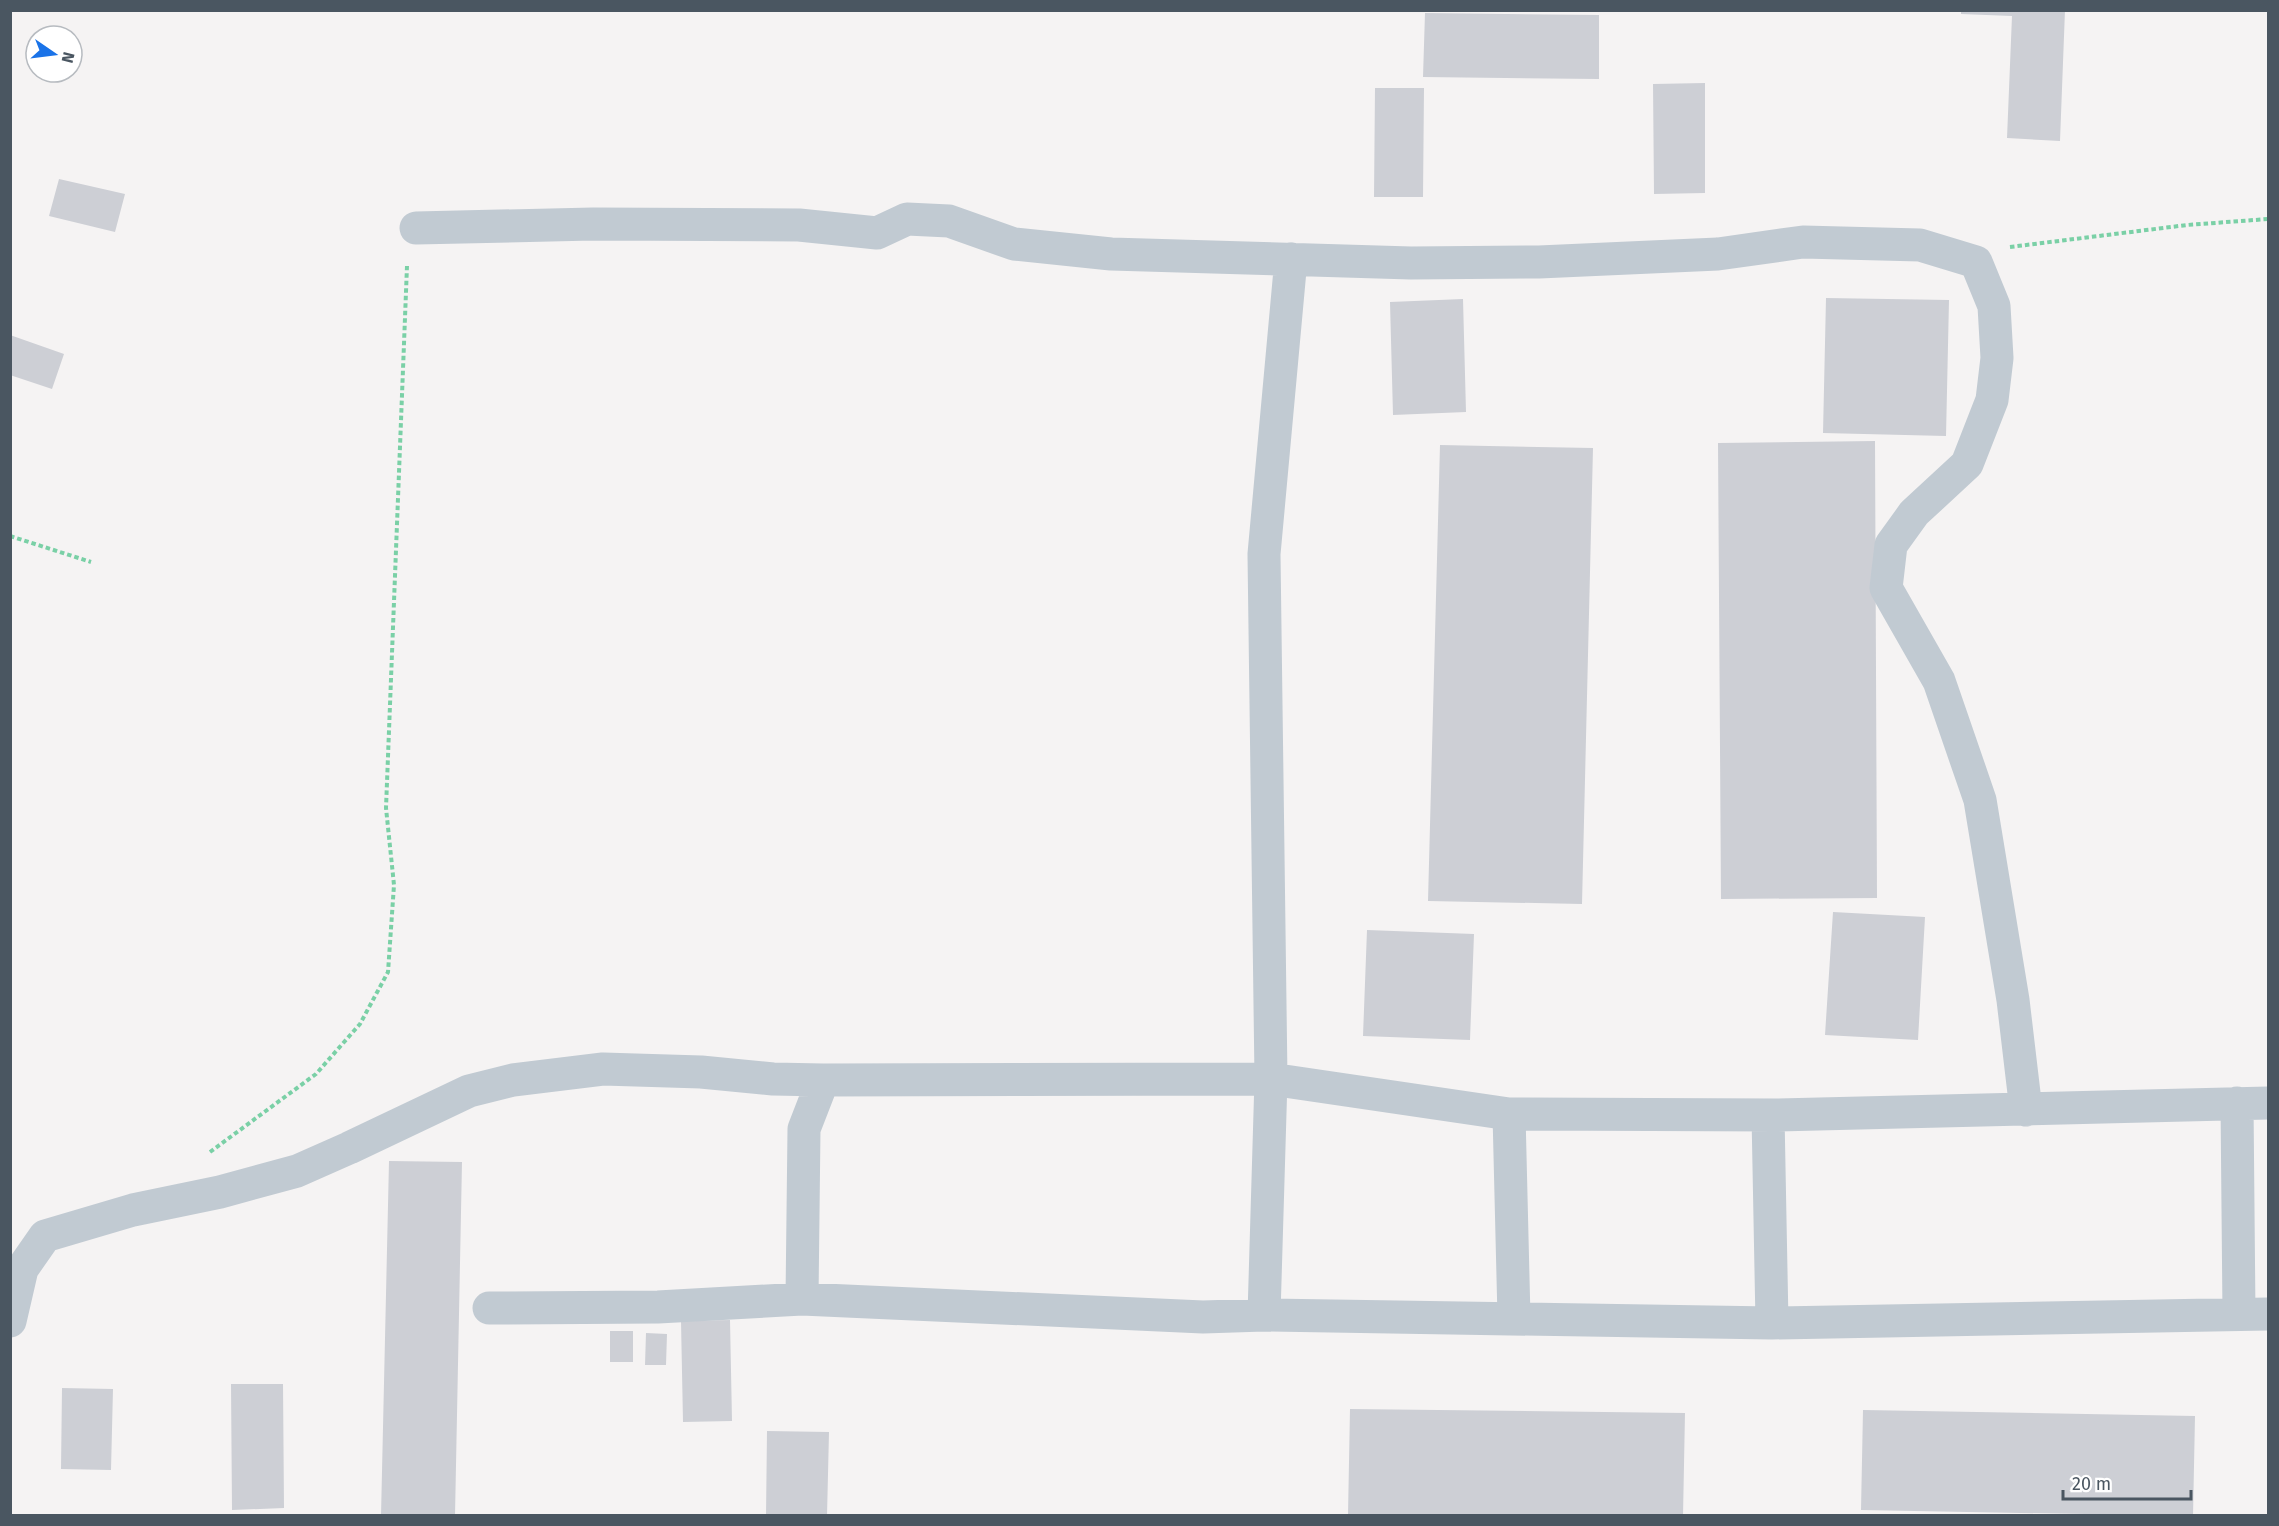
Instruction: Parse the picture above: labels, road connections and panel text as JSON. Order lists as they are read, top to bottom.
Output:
{
  "scale_bar": "20 m",
  "north": "right"
}
